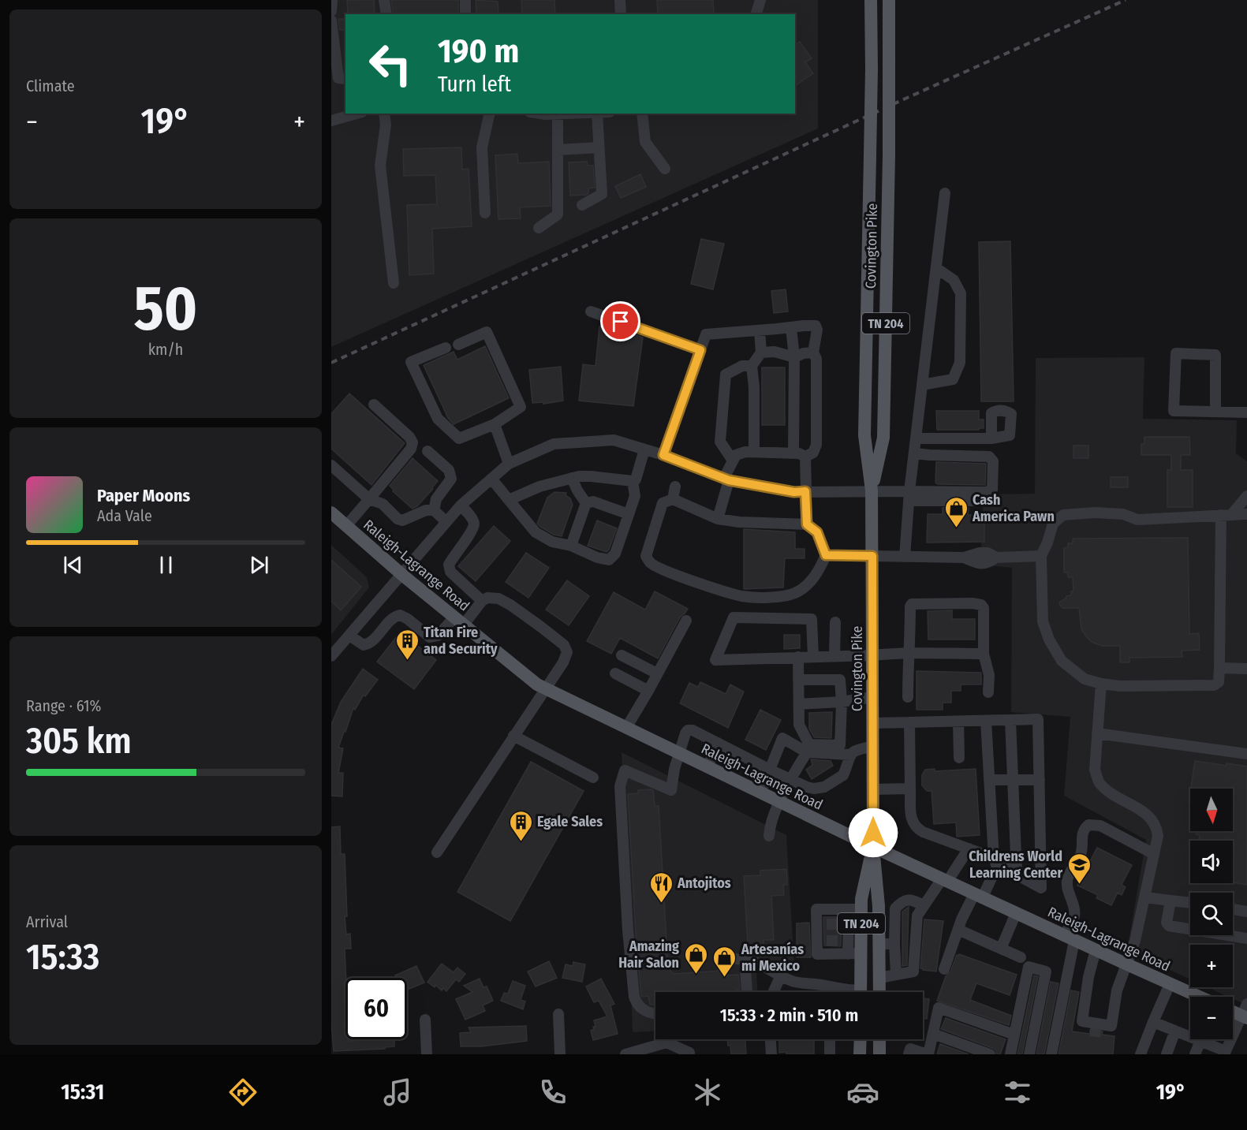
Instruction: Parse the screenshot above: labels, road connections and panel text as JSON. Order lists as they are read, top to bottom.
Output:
{
  "streets": {
    "main road": ["Covington Pike", "TN 204", "Raleigh-Lagrange Road"]
  },
  "crossings": [
    ["Covington Pike", "Raleigh-Lagrange Road"]
  ],
  "places": {
    "shop": ["Cash America Pawn", "Amazing Hair Salon", "Artesanías mi Mexico"],
    "building": ["Titan Fire and Security", "Egale Sales"],
    "school or university": ["Childrens World Learning Center"],
    "restaurant": ["Antojitos"]
  },
  "north": "bottom",
  "page": {
    "tile": [
      "Climate",
      ["50", "km/h"],
      ["Range · 61%", "305 km"],
      ["Arrival", "15:33"]
    ],
    "turn": ["190 m", "Turn left"],
    "heat": ["−", "19°", "+"],
    "song": ["Paper Moons", "Ada Vale"],
    "map_buttons": ["+", "−"],
    "limit": "60",
    "trip": "15:33 · 2 min · 510 m",
    "tabs": ["15:31", "19°"]
  }
}
